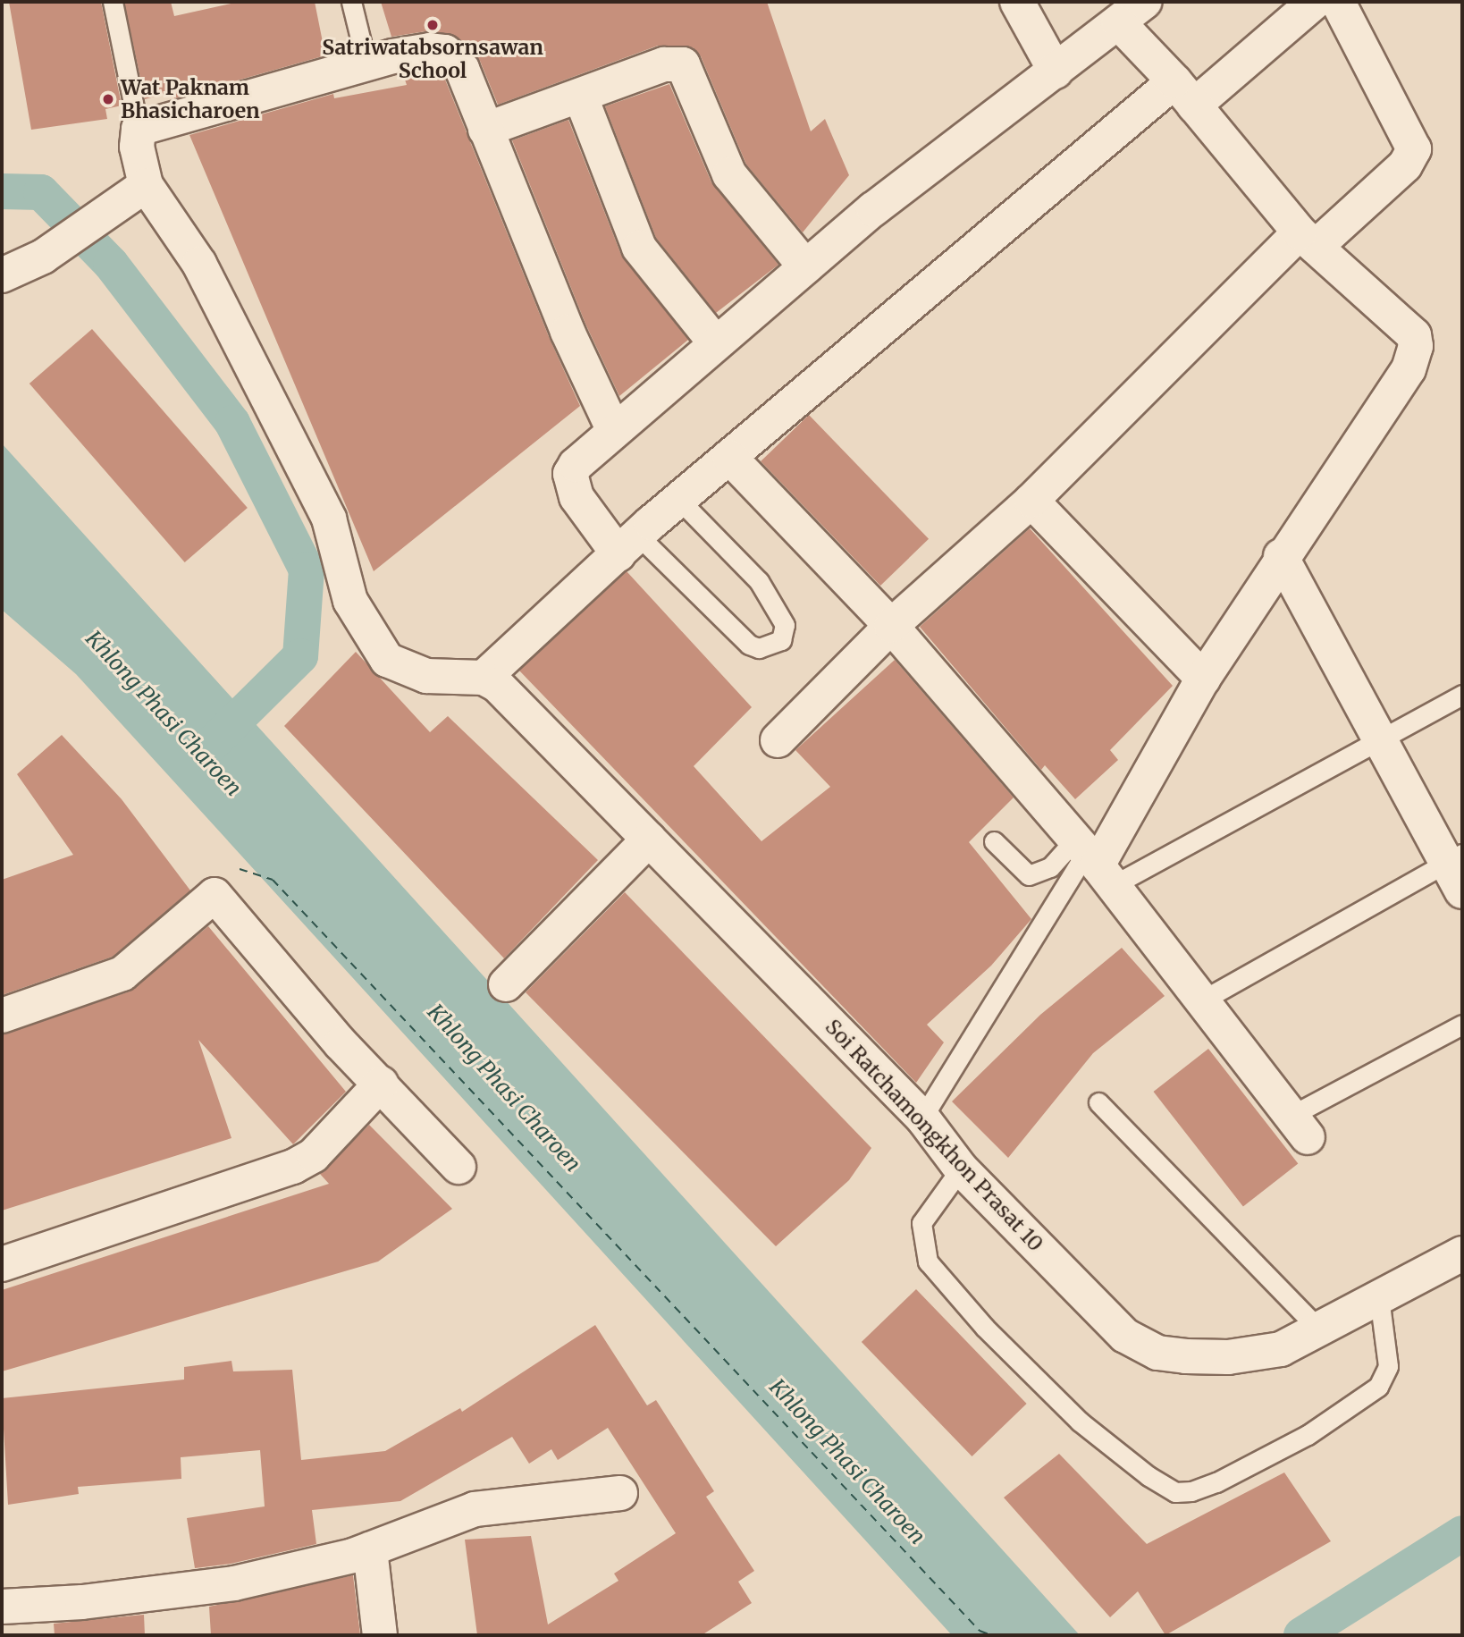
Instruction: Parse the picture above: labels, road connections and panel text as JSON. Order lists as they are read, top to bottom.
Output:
{
  "streets": {
    "street": ["Soi Ratchamongkhon Prasat 10"]
  },
  "water": ["Khlong Phasi Charoen"],
  "places": ["Satriwatabsornsawan School", "Wat Paknam Bhasicharoen"]
}
